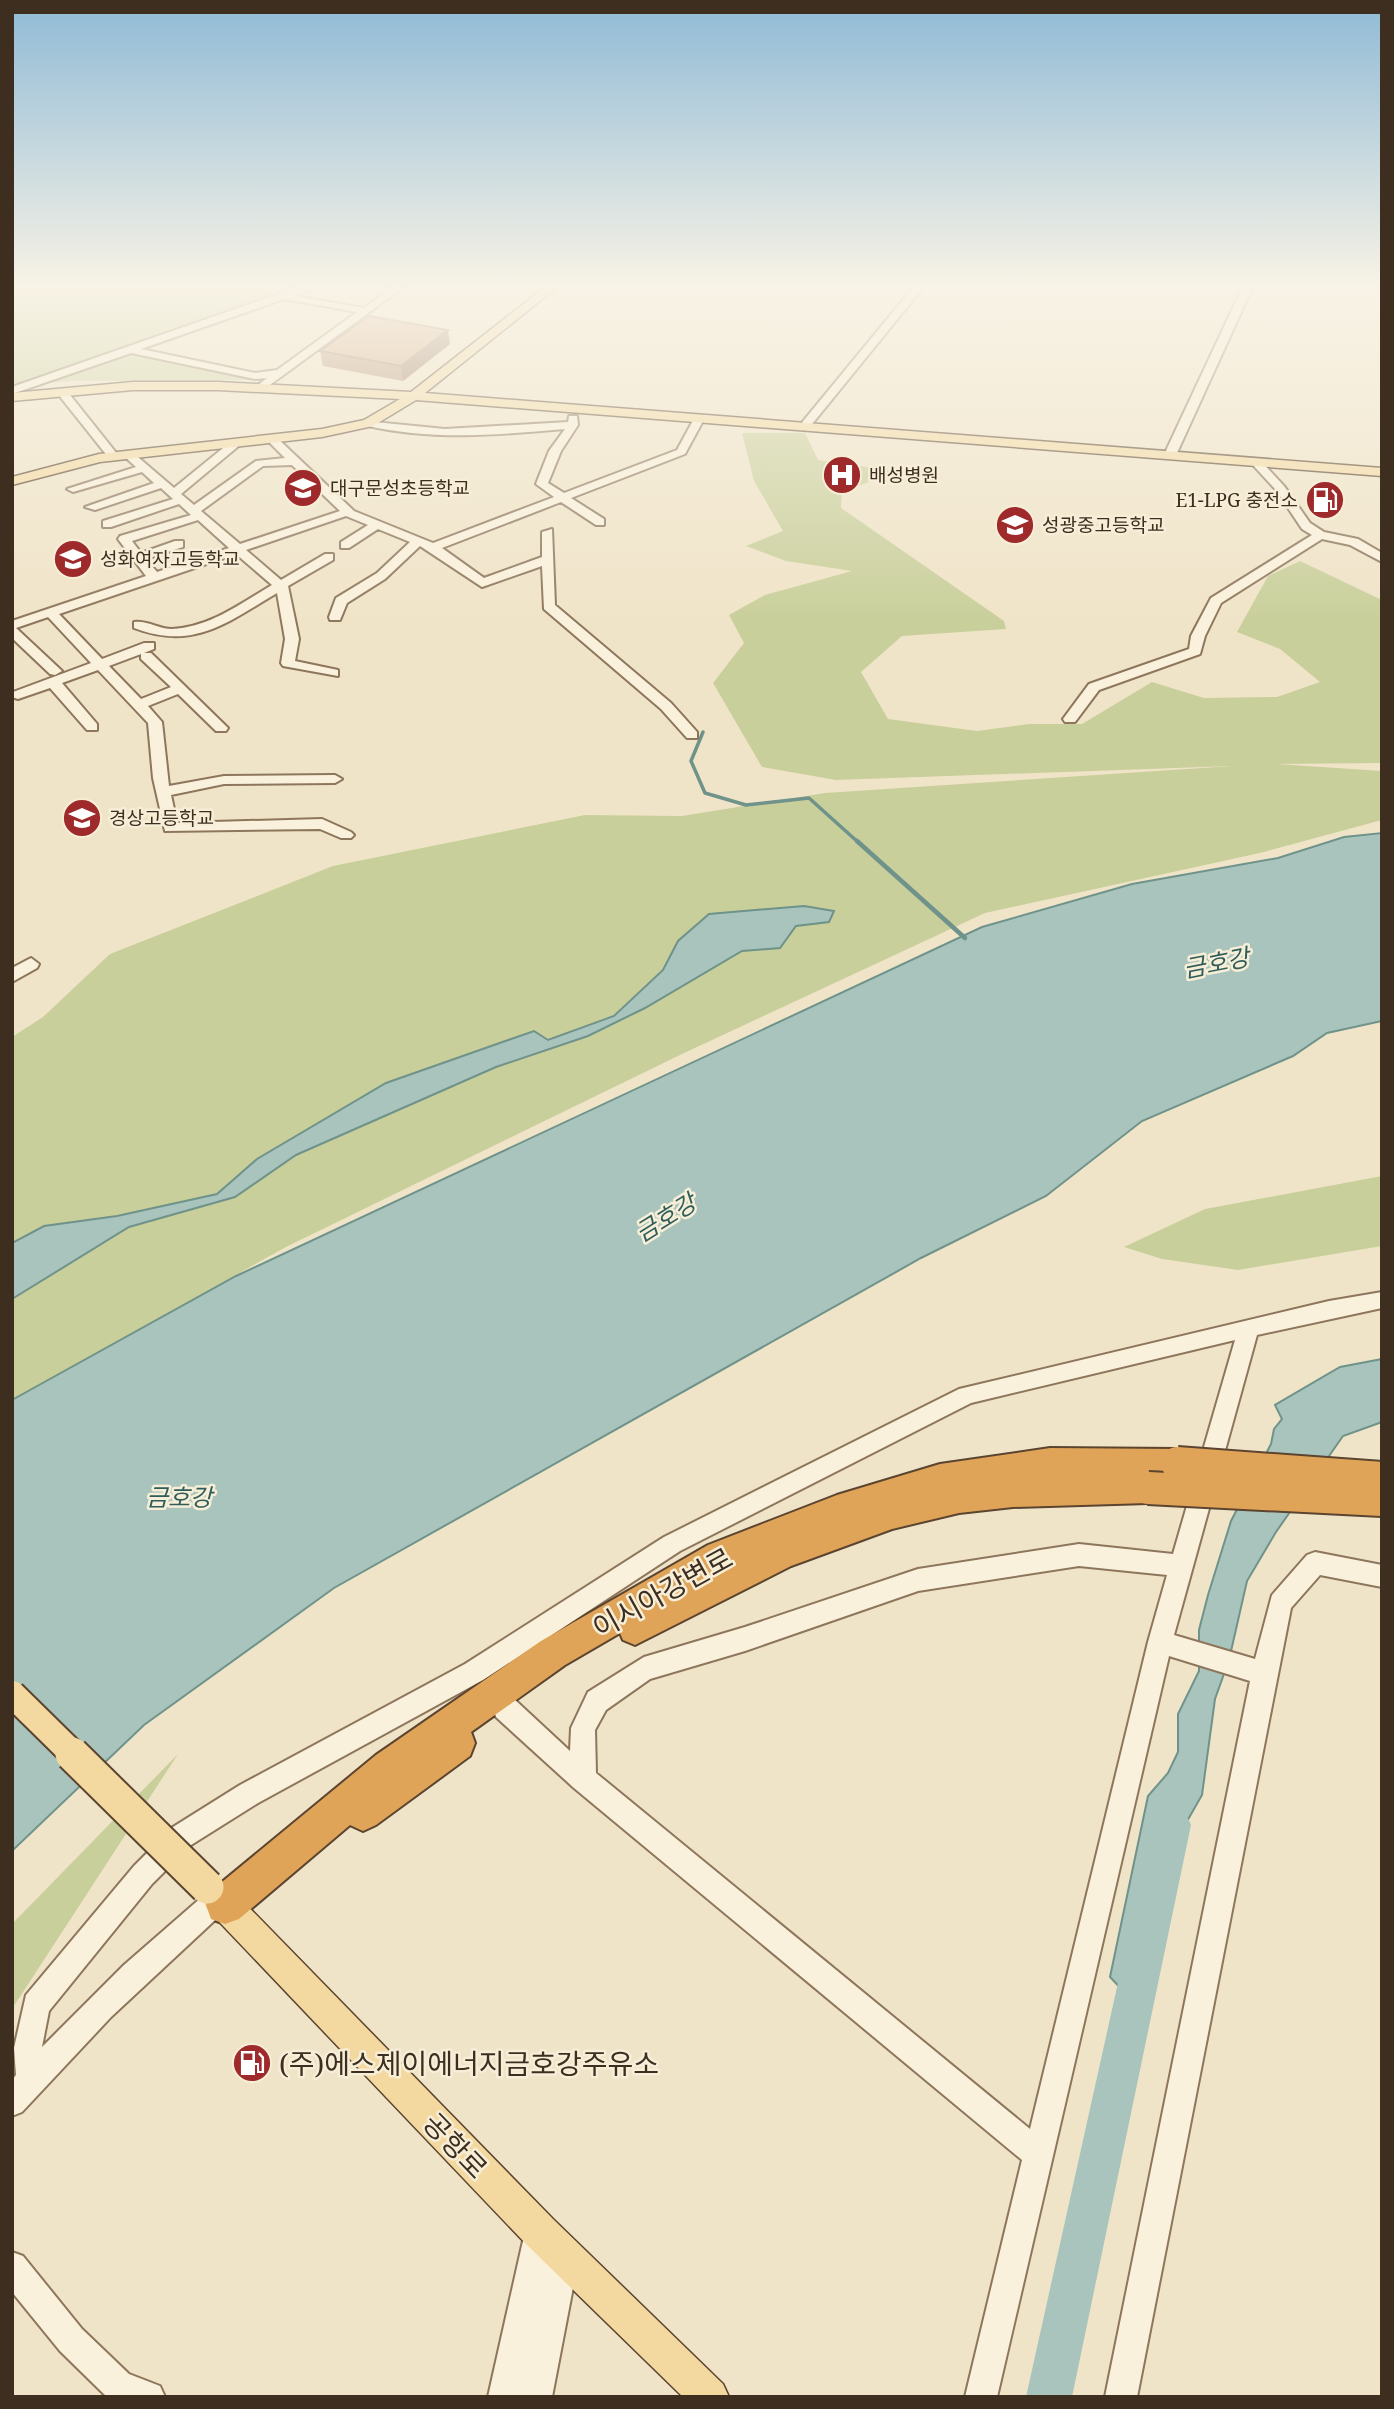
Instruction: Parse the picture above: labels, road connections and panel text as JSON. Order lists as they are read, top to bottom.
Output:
{
  "streets": {
    "highway": ["이시아강변로"],
    "main road": ["공항로"]
  },
  "crossings": [
    ["이시아강변로", "공항로"]
  ],
  "water": ["금호강"],
  "places": {
    "hospital": ["배성병원"],
    "school or university": [
      "대구문성초등학교",
      "성광중고등학교",
      "성화여자고등학교",
      "경상고등학교"
    ],
    "fuel station": ["E1-LPG 충전소", "(주)에스제이에너지금호강주유소"]
  }
}
